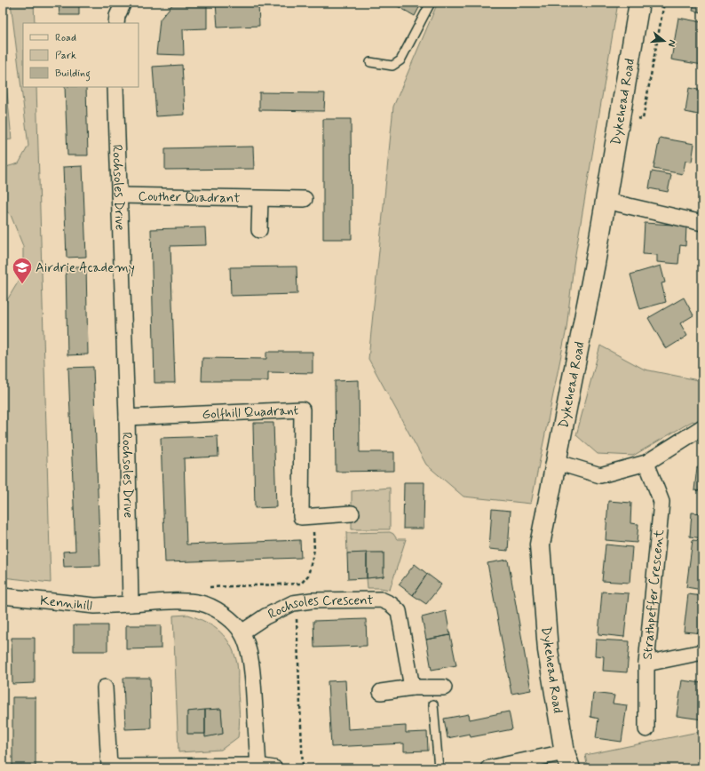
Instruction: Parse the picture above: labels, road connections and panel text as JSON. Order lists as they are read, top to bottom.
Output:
{
  "streets": {
    "street": [
      "Dykehead Road",
      "Rochsoles Drive",
      "Couther Quadrant",
      "Golfhill Quadrant",
      "Strathpeffer Crescent",
      "Kennihill",
      "Rochsoles Crescent"
    ]
  },
  "crossings": [
    ["Rochsoles Drive", "Couther Quadrant"],
    ["Rochsoles Drive", "Golfhill Quadrant"],
    ["Rochsoles Drive", "Kennihill"]
  ],
  "places": {
    "school or university": ["Airdrie Academy"]
  },
  "legend": ["Road", "Park", "Building"],
  "north": "right"
}
